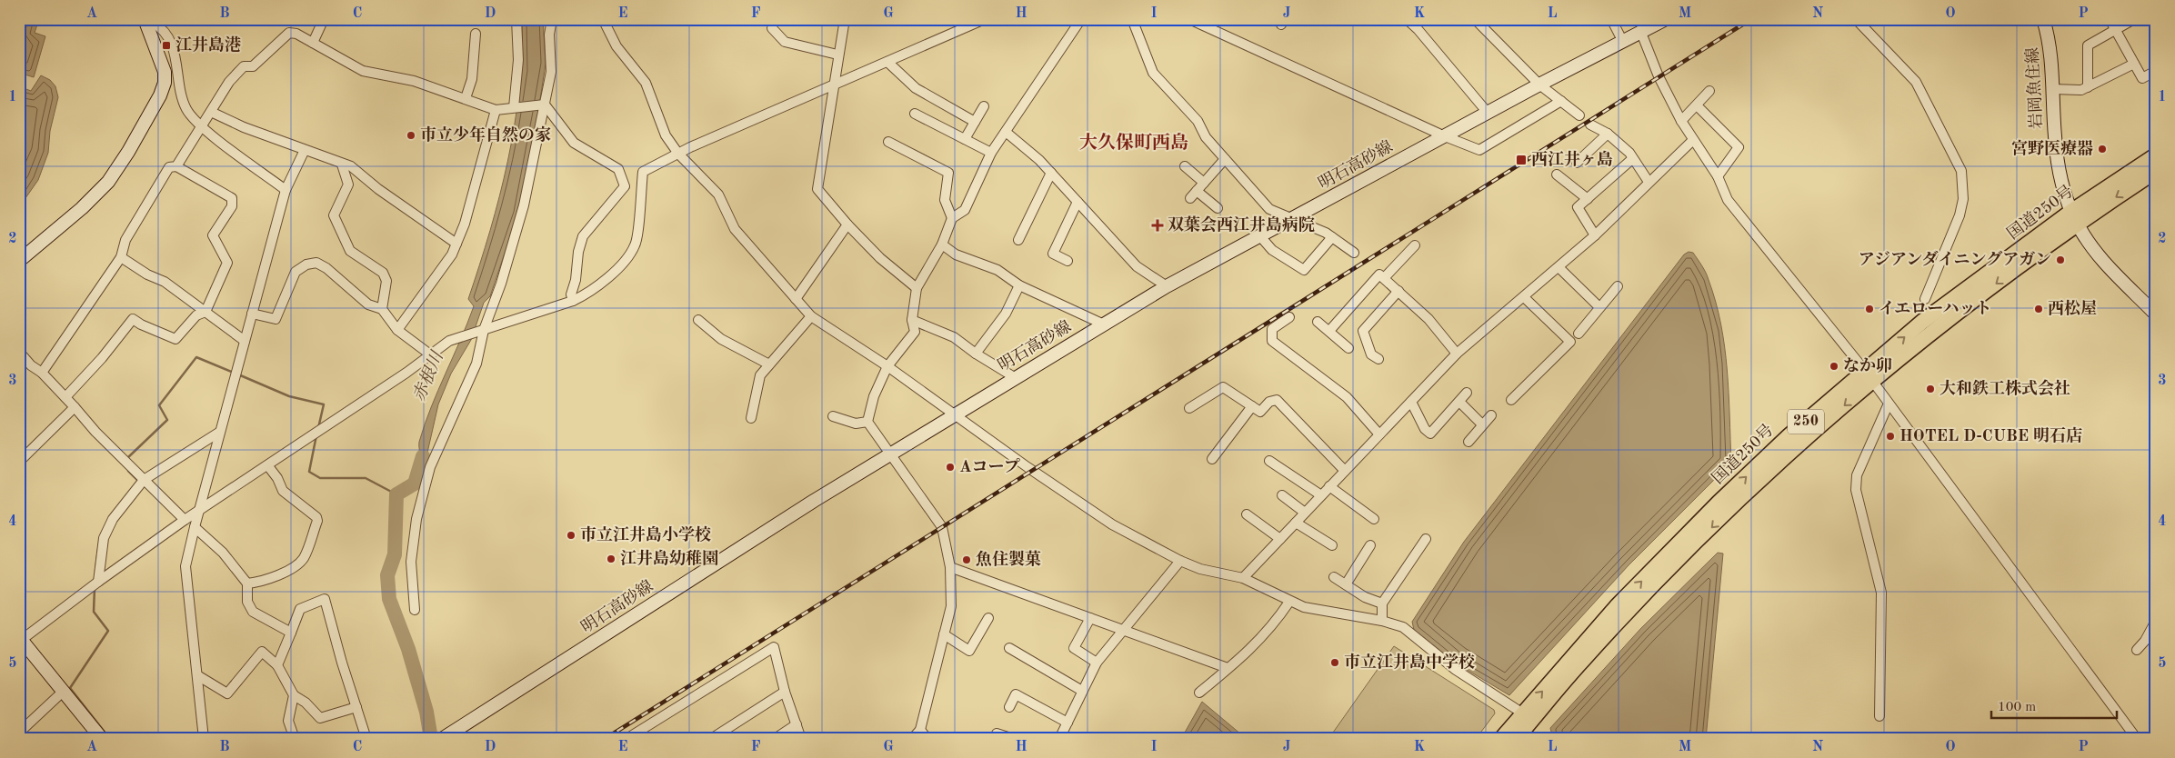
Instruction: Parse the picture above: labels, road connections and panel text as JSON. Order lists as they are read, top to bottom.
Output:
{
  "streets": {
    "highway": ["国道250号", "250"],
    "main road": ["岩岡魚住線", "明石高砂線"]
  },
  "crossings": [
    ["岩岡魚住線", "国道250号"]
  ],
  "districts": ["大久保町西島"],
  "water": ["赤根川"],
  "places": {
    "transit": ["江井島港", "西江井ヶ島"],
    "other": [
      "市立少年自然の家",
      "宮野医療器",
      "アジアンダイニングアガン",
      "イエローハット",
      "西松屋",
      "なか卯",
      "大和鉄工株式会社",
      "HOTEL D-CUBE 明石店",
      "Aコープ",
      "市立江井島小学校",
      "江井島幼稚園",
      "魚住製菓",
      "市立江井島中学校"
    ],
    "health": ["双葉会西江井島病院"]
  },
  "scale_bar": "100 m",
  "grid": {
    "columns": [
      "A",
      "B",
      "C",
      "D",
      "E",
      "F",
      "G",
      "H",
      "I",
      "J",
      "K",
      "L",
      "M",
      "N",
      "O",
      "P"
    ],
    "rows": [
      "1",
      "2",
      "3",
      "4",
      "5"
    ]
  }
}
